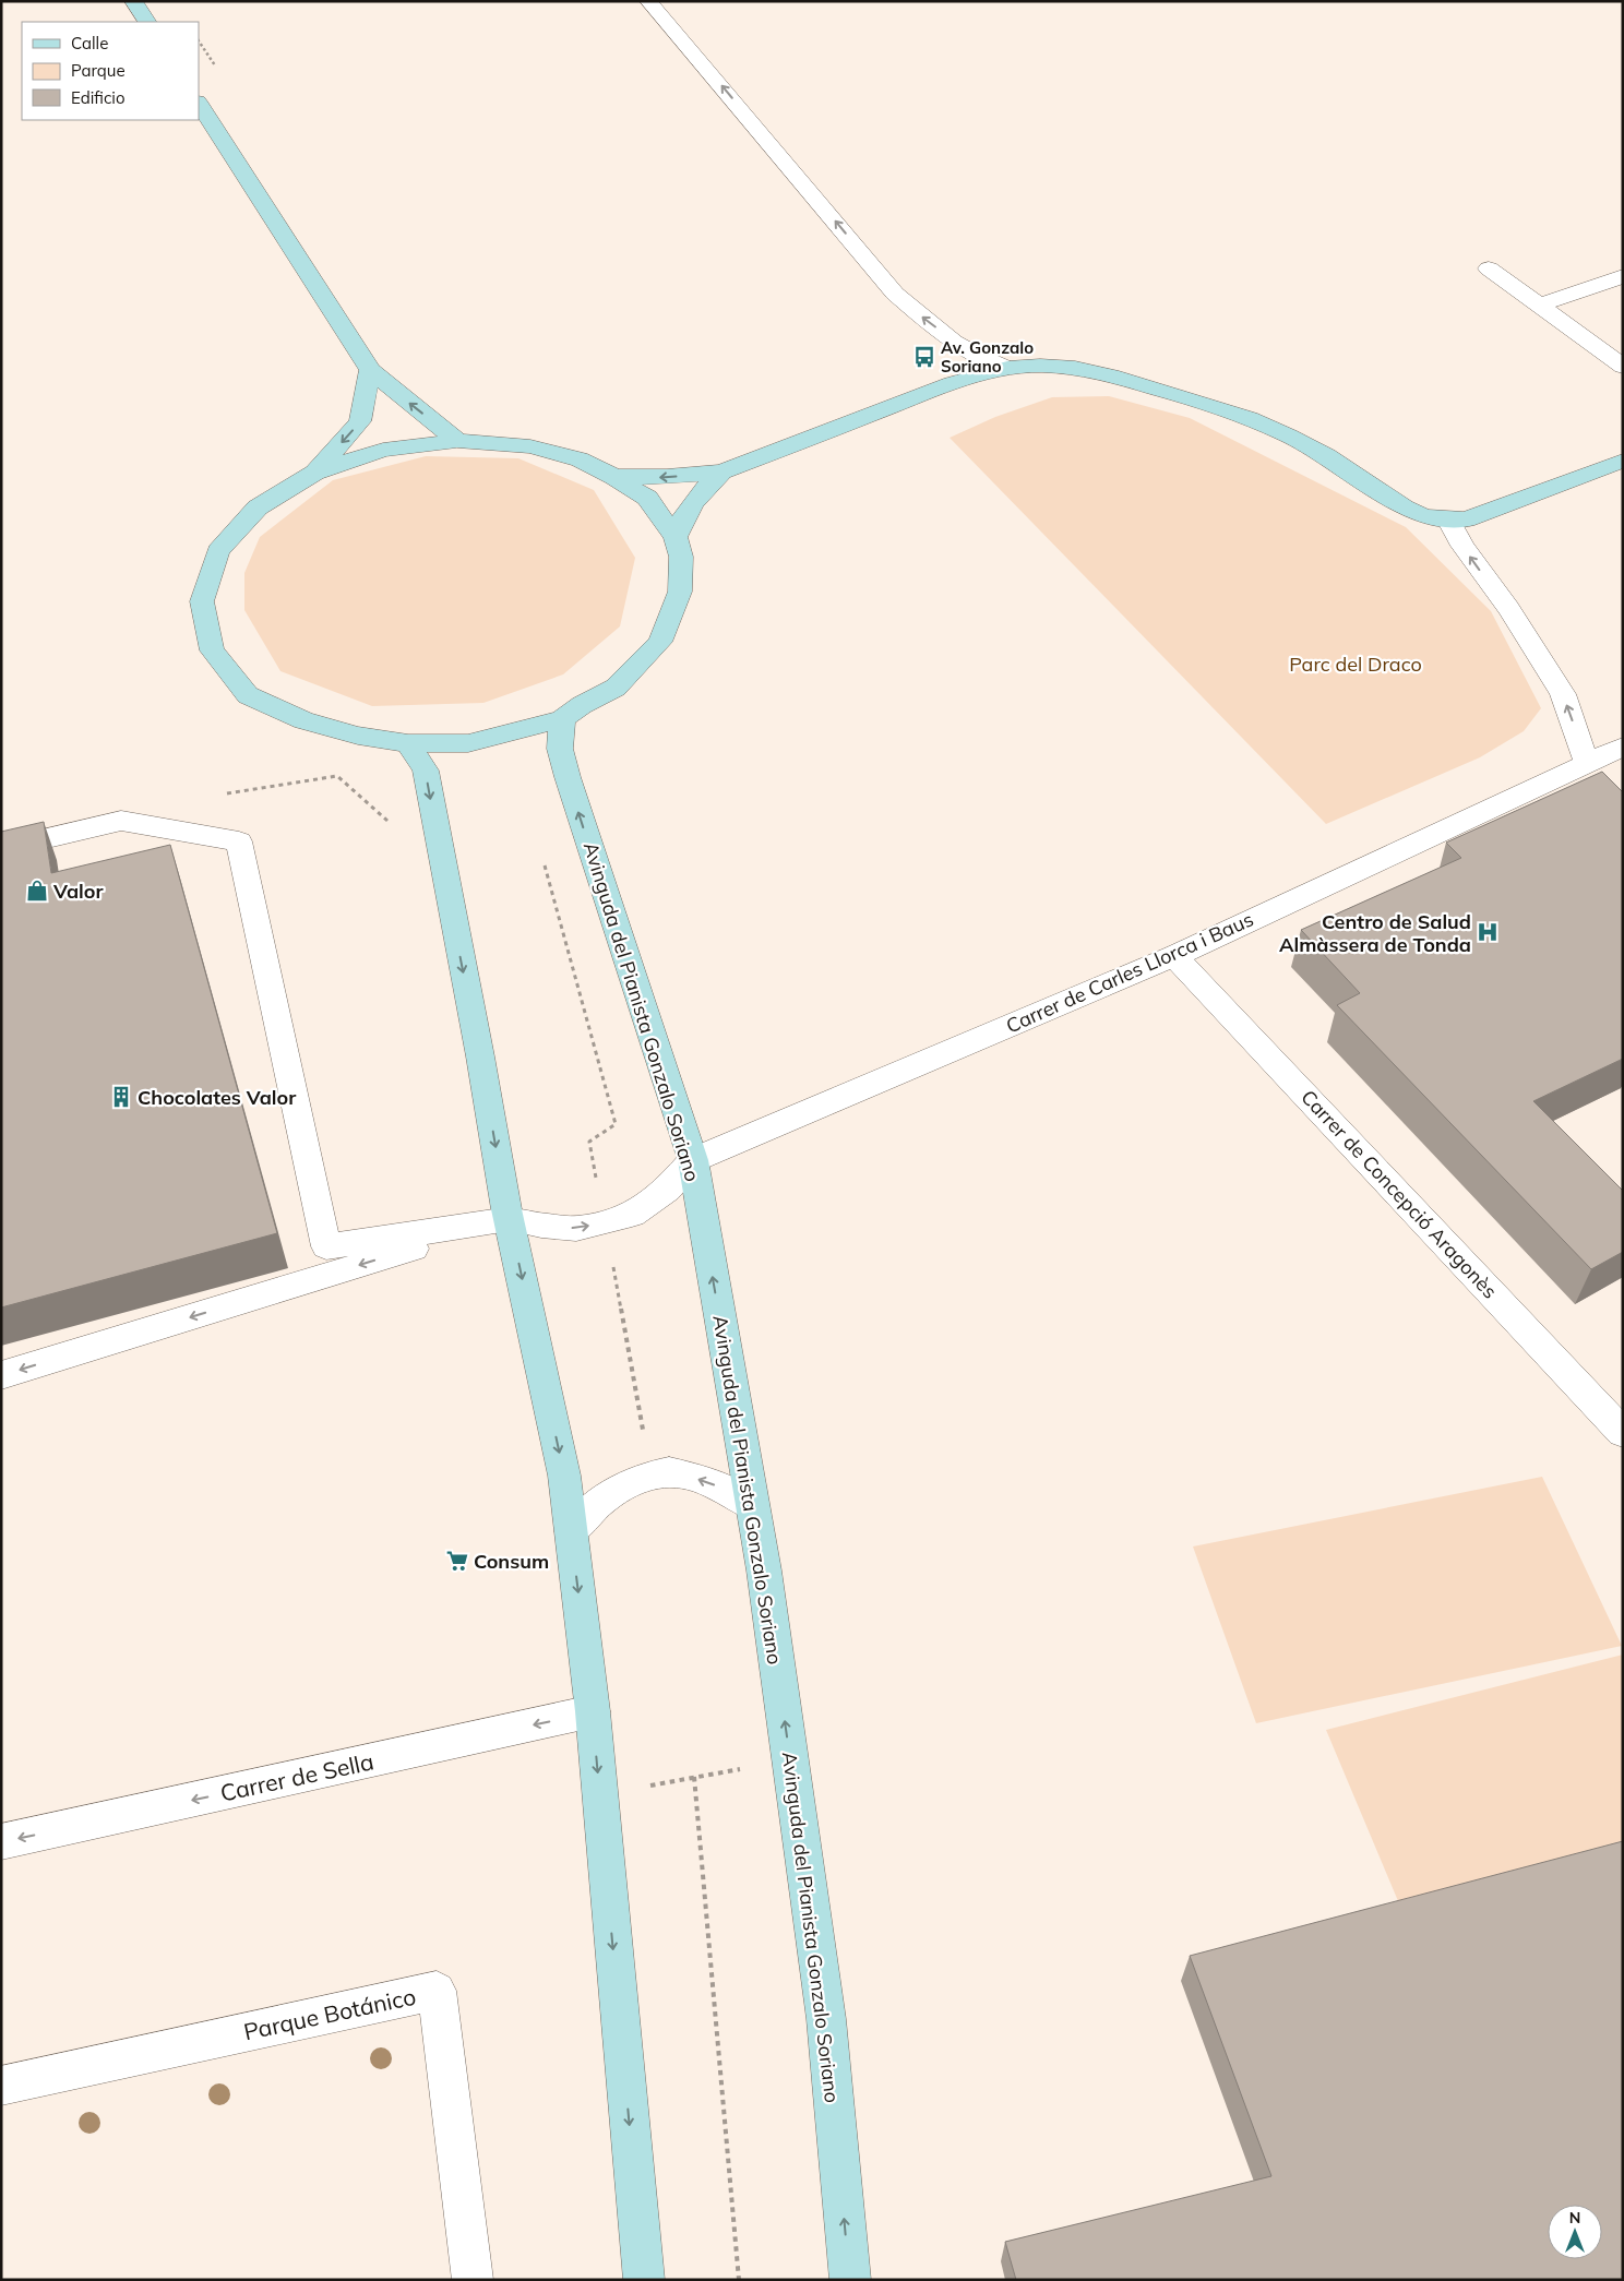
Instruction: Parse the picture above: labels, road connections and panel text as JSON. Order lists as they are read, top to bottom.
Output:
{
  "streets": {
    "main road": ["Avinguda del Pianista Gonzalo Soriano"],
    "street": [
      "Carrer de Carles Llorca i Baus",
      "Carrer de Concepció Aragonès",
      "Carrer de Sella",
      "Parque Botánico"
    ]
  },
  "crossings": [
    ["Carrer de Carles Llorca i Baus", "Avinguda del Pianista Gonzalo Soriano"],
    ["Carrer de Carles Llorca i Baus", "Carrer de Concepció Aragonès"]
  ],
  "one_way": ["Carrer de Sella"],
  "parks": ["Parc del Draco"],
  "places": {
    "bus stop": ["Av. Gonzalo Soriano"],
    "shop": ["Valor"],
    "hospital": ["Centro de Salud Almàssera de Tonda"],
    "building": ["Chocolates Valor"],
    "supermarket": ["Consum"]
  },
  "legend": ["Calle", "Parque", "Edificio"],
  "north": "top"
}
